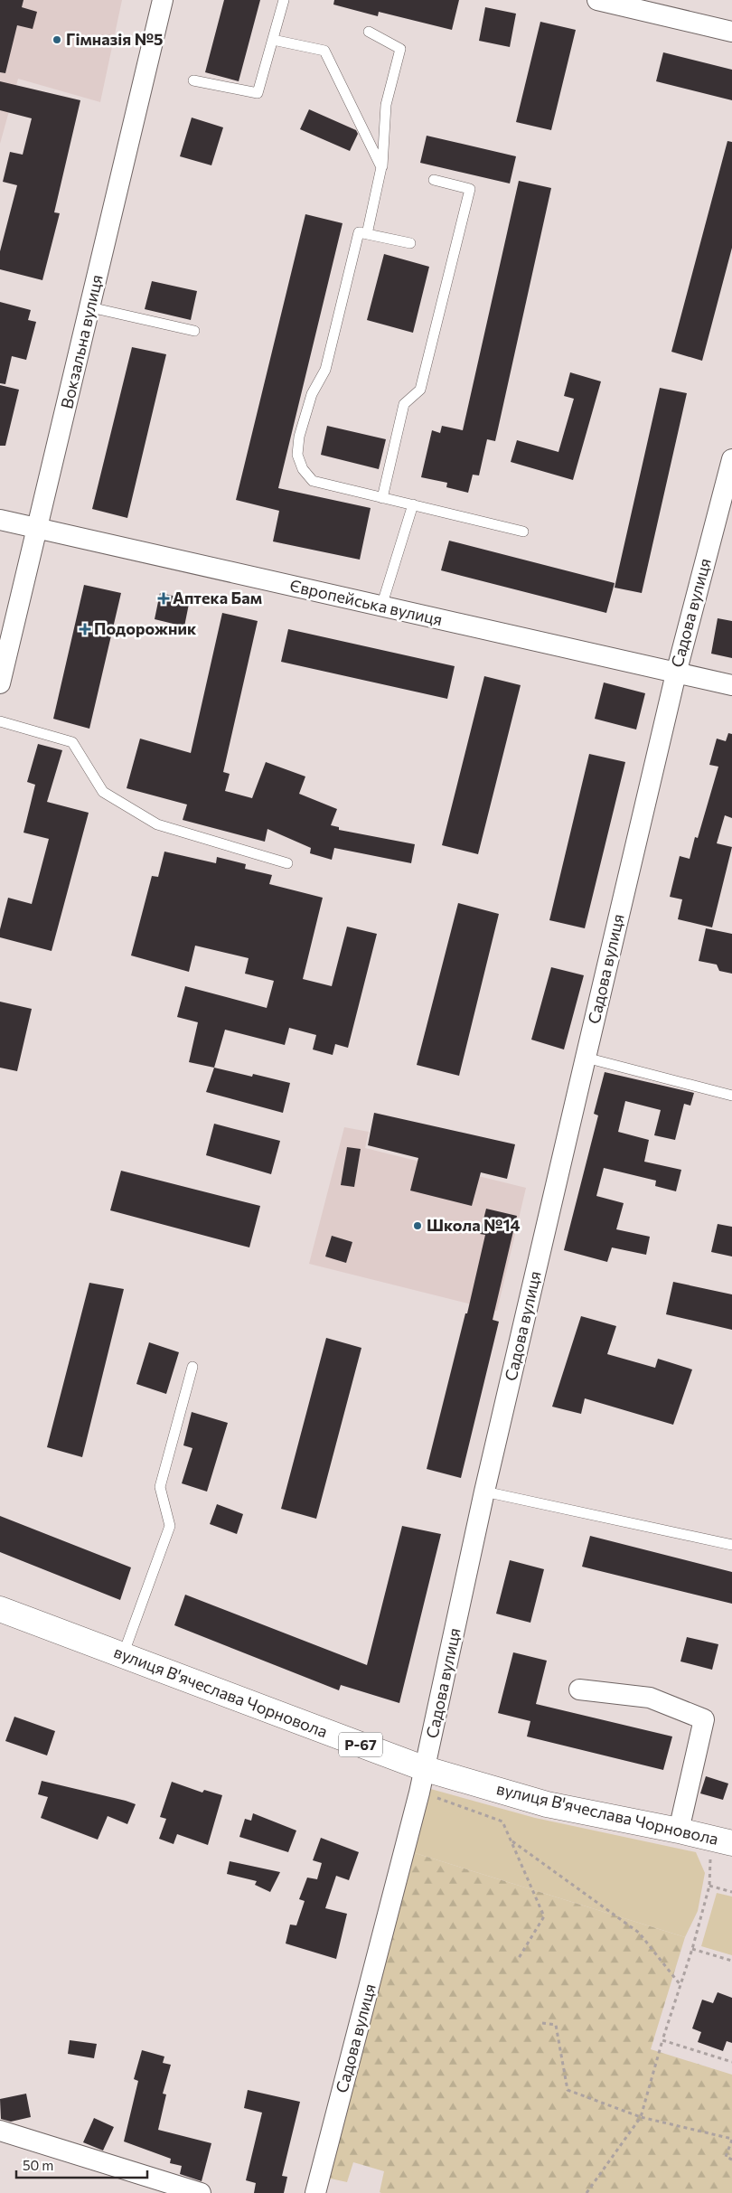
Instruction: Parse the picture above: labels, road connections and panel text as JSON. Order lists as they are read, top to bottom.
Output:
{
  "streets": {
    "main road": ["вулиця В'ячеслава Чорновола", "Р-67"],
    "street": ["Вокзальна вулиця", "Європейська вулиця", "Садова вулиця"]
  },
  "crossings": [
    ["Вокзальна вулиця", "Європейська вулиця"],
    ["Європейська вулиця", "Садова вулиця"],
    ["Садова вулиця", "вулиця В'ячеслава Чорновола"]
  ],
  "places": {
    "other": ["Гімназія №5", "Школа №14"],
    "health": ["Аптека Бам", "Подорожник"]
  },
  "scale_bar": "50 m"
}
